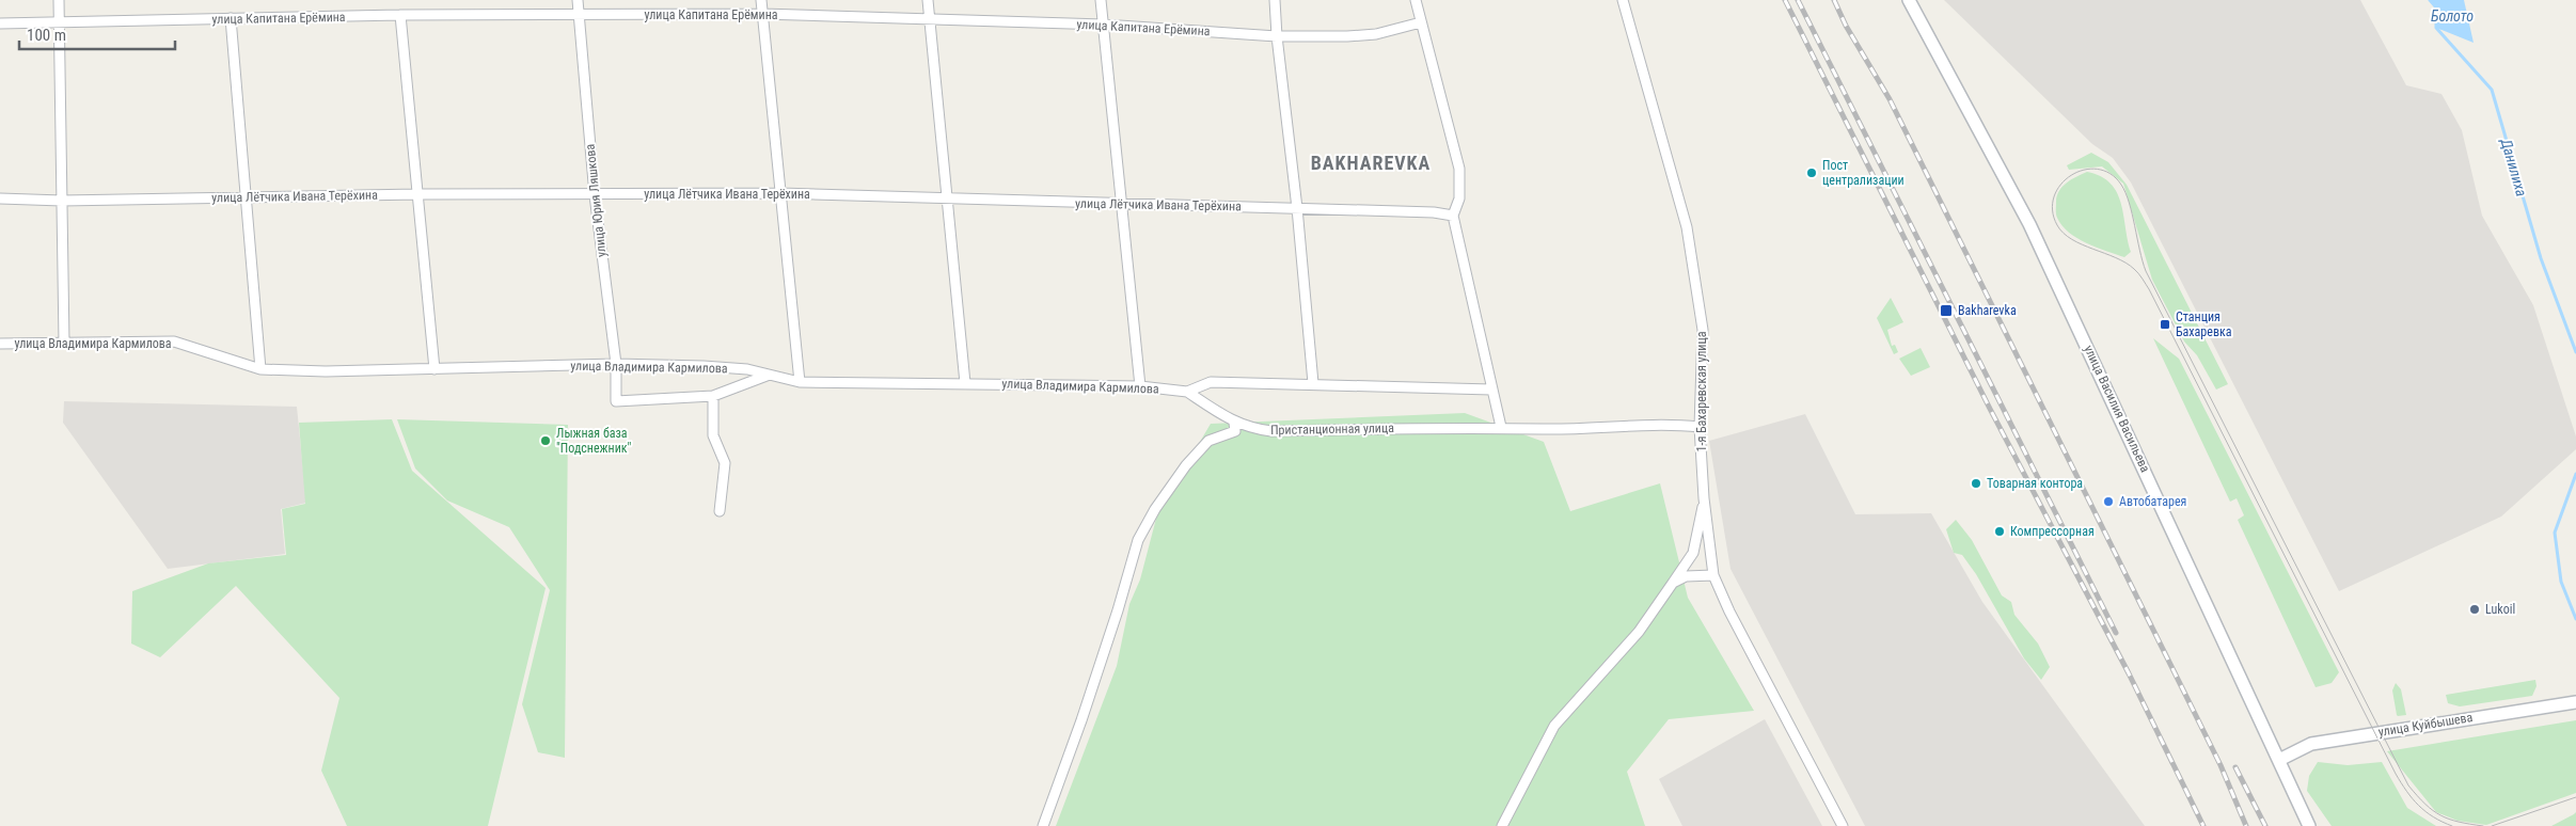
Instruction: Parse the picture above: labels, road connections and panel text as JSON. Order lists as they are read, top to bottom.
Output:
{
  "streets": {
    "main road": ["улица Василия Васильева", "улица Куйбышева"],
    "street": [
      "улица Капитана Ерёмина",
      "улица Лётчика Ивана Терёхина",
      "улица Юрия Ляшкова",
      "улица Владимира Кармилова",
      "1-я Бахаревская улица",
      "Пристанционная улица"
    ]
  },
  "crossings": [
    ["улица Капитана Ерёмина", "улица Юрия Ляшкова"],
    ["улица Лётчика Ивана Терёхина", "улица Юрия Ляшкова"],
    ["улица Юрия Ляшкова", "улица Владимира Кармилова"],
    ["улица Владимира Кармилова", "Пристанционная улица"],
    ["1-я Бахаревская улица", "Пристанционная улица"],
    ["улица Василия Васильева", "улица Куйбышева"]
  ],
  "districts": ["BAKHAREVKA"],
  "water": ["Болото", "Данилиха"],
  "places": {
    "other": [
      "Пост централизации",
      "Лыжная база \"Подснежник\"",
      "Товарная контора",
      "Автобатарея",
      "Компрессорная",
      "Lukoil"
    ],
    "transit": ["Bakharevka", "Станция Бахаревка"]
  },
  "scale_bar": "100 m"
}
